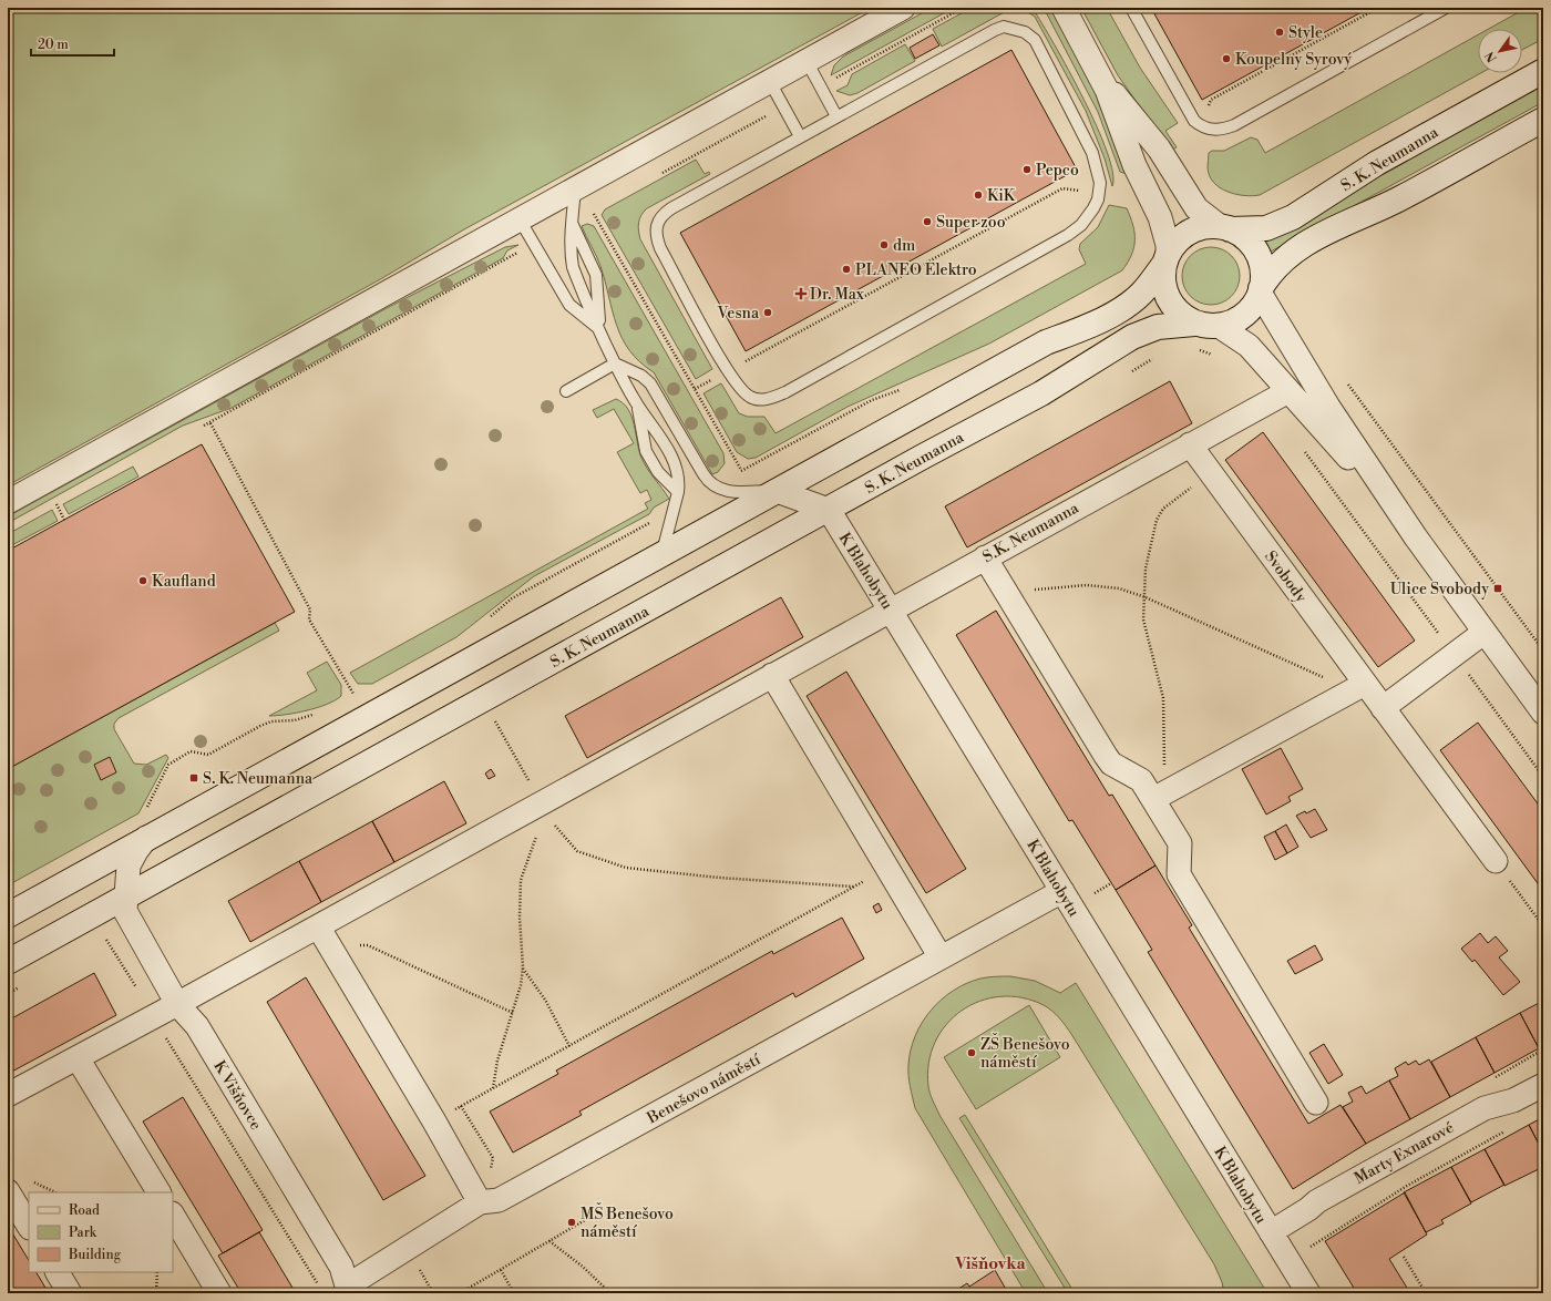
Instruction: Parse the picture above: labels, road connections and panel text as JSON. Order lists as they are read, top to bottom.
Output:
{
  "streets": {
    "street": [
      "S. K. Neumanna",
      "S.K. Neumanna",
      "K Blahobytu",
      "Svobody",
      "Benešovo náměstí",
      "K Višňovce",
      "Marty Exnarové"
    ]
  },
  "crossings": [
    ["S. K. Neumanna", "K Blahobytu"],
    ["S. K. Neumanna", "K Višňovce"],
    ["S.K. Neumanna", "K Blahobytu"],
    ["S.K. Neumanna", "Svobody"],
    ["S.K. Neumanna", "K Višňovce"],
    ["K Blahobytu", "Benešovo náměstí"],
    ["K Blahobytu", "Marty Exnarové"],
    ["Benešovo náměstí", "K Višňovce"]
  ],
  "districts": ["Višňovka"],
  "places": {
    "other": [
      "Style",
      "Koupelny Syrový",
      "Pepco",
      "KiK",
      "Super zoo",
      "dm",
      "PLANEO Elektro",
      "Vesna",
      "Kaufland",
      "ZŠ Benešovo náměstí",
      "MŠ Benešovo náměstí"
    ],
    "health": ["Dr. Max"],
    "transit": ["Ulice Svobody", "S. K. Neumanna"]
  },
  "legend": ["Road", "Park", "Building"],
  "scale_bar": "20 m",
  "north": "bottom left"
}
